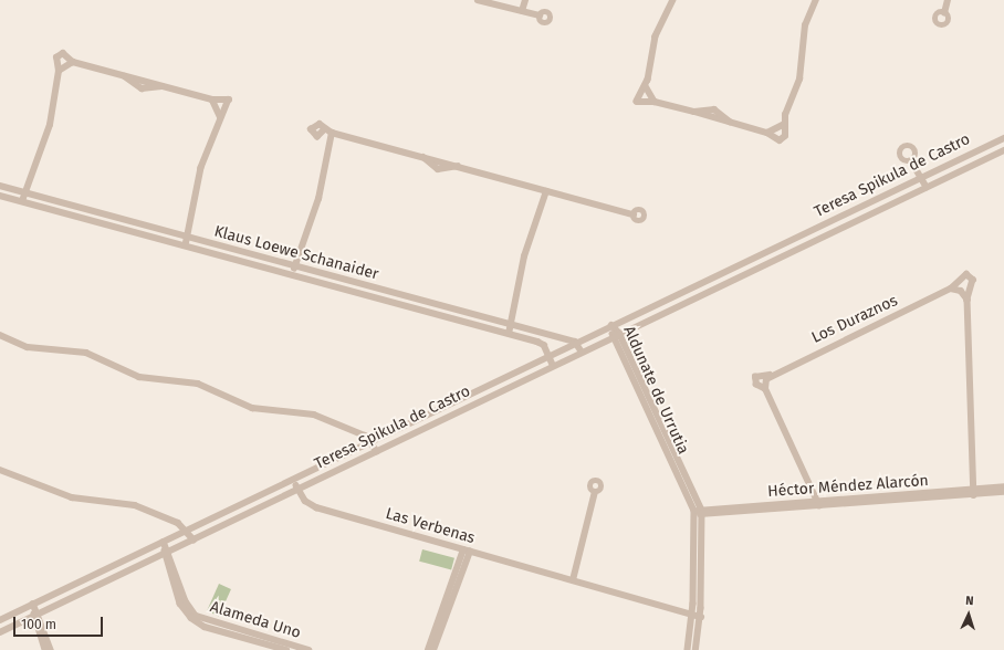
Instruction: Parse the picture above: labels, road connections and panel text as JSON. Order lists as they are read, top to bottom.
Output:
{
  "streets": {
    "street": [
      "Teresa Spikula de Castro",
      "Klaus Loewe Schanaider",
      "Los Duraznos",
      "Aldunate de Urrutia",
      "Héctor Méndez Alarcón",
      "Las Verbenas",
      "Alameda Uno"
    ]
  },
  "crossings": [
    ["Teresa Spikula de Castro", "Klaus Loewe Schanaider"],
    ["Teresa Spikula de Castro", "Aldunate de Urrutia"],
    ["Teresa Spikula de Castro", "Las Verbenas"],
    ["Teresa Spikula de Castro", "Alameda Uno"],
    ["Los Duraznos", "Héctor Méndez Alarcón"],
    ["Aldunate de Urrutia", "Héctor Méndez Alarcón"],
    ["Aldunate de Urrutia", "Las Verbenas"]
  ],
  "scale_bar": "100 m",
  "north": "top"
}
